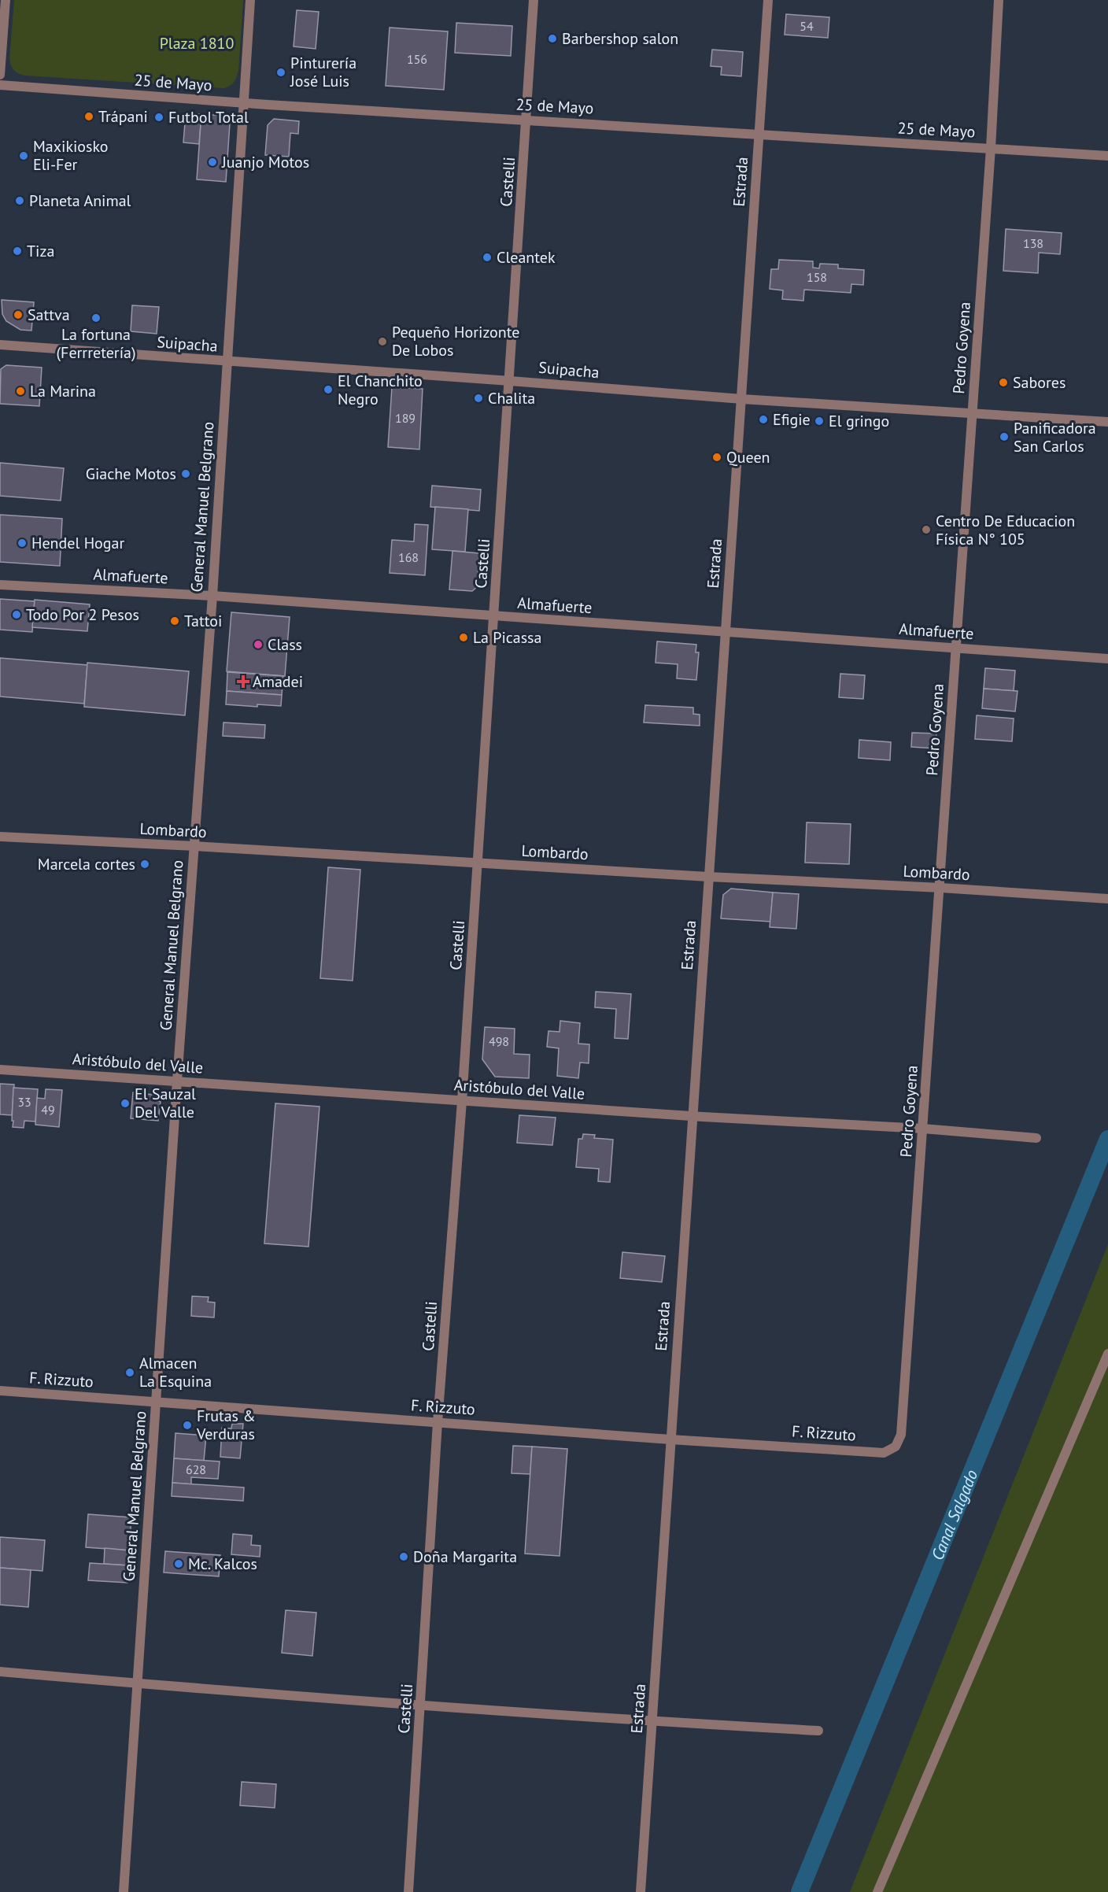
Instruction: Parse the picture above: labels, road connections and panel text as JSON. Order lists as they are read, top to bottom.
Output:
{
  "streets": {
    "street": [
      "25 de Mayo",
      "Castelli",
      "Estrada",
      "Suipacha",
      "Pedro Goyena",
      "General Manuel Belgrano",
      "Almafuerte",
      "Lombardo",
      "Aristóbulo del Valle",
      "F. Rizzuto"
    ]
  },
  "crossings": [
    ["25 de Mayo", "Castelli"],
    ["25 de Mayo", "Estrada"],
    ["25 de Mayo", "Pedro Goyena"],
    ["25 de Mayo", "General Manuel Belgrano"],
    ["Castelli", "Suipacha"],
    ["Castelli", "Almafuerte"],
    ["Castelli", "Lombardo"],
    ["Castelli", "Aristóbulo del Valle"],
    ["Castelli", "F. Rizzuto"],
    ["Estrada", "Suipacha"],
    ["Estrada", "Almafuerte"],
    ["Estrada", "Lombardo"],
    ["Estrada", "Aristóbulo del Valle"],
    ["Estrada", "F. Rizzuto"],
    ["Suipacha", "Pedro Goyena"],
    ["Suipacha", "General Manuel Belgrano"],
    ["Pedro Goyena", "Almafuerte"],
    ["Pedro Goyena", "Lombardo"],
    ["Pedro Goyena", "Aristóbulo del Valle"],
    ["Pedro Goyena", "F. Rizzuto"],
    ["General Manuel Belgrano", "Almafuerte"],
    ["General Manuel Belgrano", "Lombardo"],
    ["General Manuel Belgrano", "Aristóbulo del Valle"],
    ["General Manuel Belgrano", "F. Rizzuto"]
  ],
  "water": ["Canal Salgado"],
  "parks": ["Plaza 1810"],
  "places": {
    "other": [
      "Barbershop salon",
      "Pinturería José Luis",
      "Trápani",
      "Futbol Total",
      "Maxikiosko Eli-Fer",
      "Juanjo Motos",
      "Planeta Animal",
      "Tiza",
      "Cleantek",
      "Sattva",
      "La fortuna (Ferrretería)",
      "Pequeño Horizonte De Lobos",
      "Sabores",
      "El Chanchito Negro",
      "La Marina",
      "Chalita",
      "Efigie",
      "El gringo",
      "Panificadora San Carlos",
      "Queen",
      "Giache Motos",
      "Centro De Educacion Física N° 105",
      "Hendel Hogar",
      "Todo Por 2 Pesos",
      "Tattoi",
      "La Picassa",
      "Class",
      "Marcela cortes",
      "El Sauzal Del Valle",
      "Almacen La Esquina",
      "Frutas & Verduras",
      "Doña Margarita",
      "Mc. Kalcos"
    ],
    "health": ["Amadei"]
  },
  "house_numbers": [
    "54",
    "156",
    "138",
    "158",
    "189",
    "168",
    "498",
    "33",
    "49",
    "628"
  ]
}
